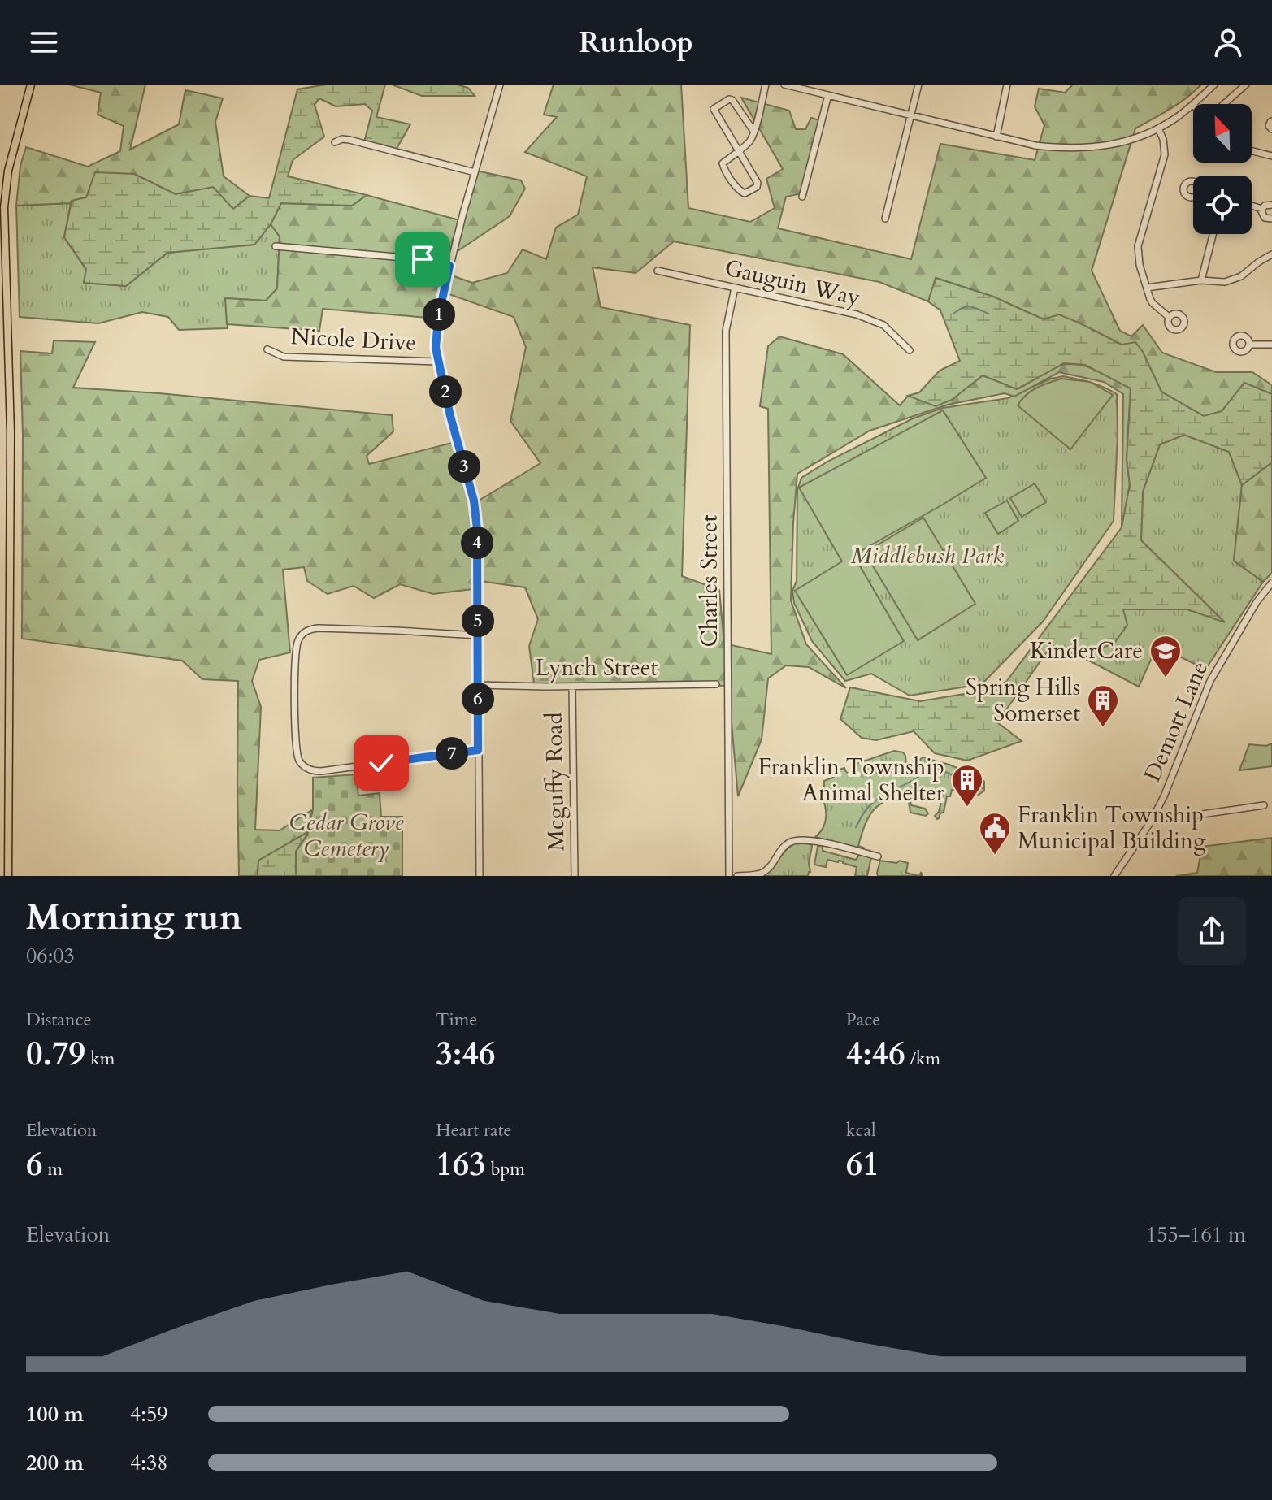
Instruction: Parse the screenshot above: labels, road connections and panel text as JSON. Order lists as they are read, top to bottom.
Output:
{
  "streets": {
    "street": [
      "Gauguin Way",
      "Nicole Drive",
      "Charles Street",
      "Lynch Street",
      "Demott Lane",
      "Mcguffy Road"
    ]
  },
  "crossings": [
    ["Gauguin Way", "Charles Street"],
    ["Lynch Street", "Mcguffy Road"]
  ],
  "parks": ["Middlebush Park", "Cedar Grove Cemetery"],
  "places": {
    "school or university": ["KinderCare"],
    "building": ["Spring Hills Somerset", "Franklin Township Animal Shelter"],
    "public building": ["Franklin Township Municipal Building"]
  },
  "north": "top left",
  "page": {
    "header": "Runloop",
    "pins": [
      "1",
      "2",
      "3",
      "4",
      "5",
      "6",
      "7"
    ],
    "heading": ["Morning run", "06:03"],
    "stats": [
      ["Distance", "0.79 km"],
      ["Time", "3:46"],
      ["Pace", "4:46 /km"],
      ["Elevation", "6 m"],
      ["Heart rate", "163 bpm"],
      ["kcal", "61"]
    ],
    "chart": ["Elevation", "155–161 m"],
    "list": [
      {
        "name": "100 m",
        "note": "4:59"
      },
      {
        "name": "200 m",
        "note": "4:38"
      }
    ]
  }
}
